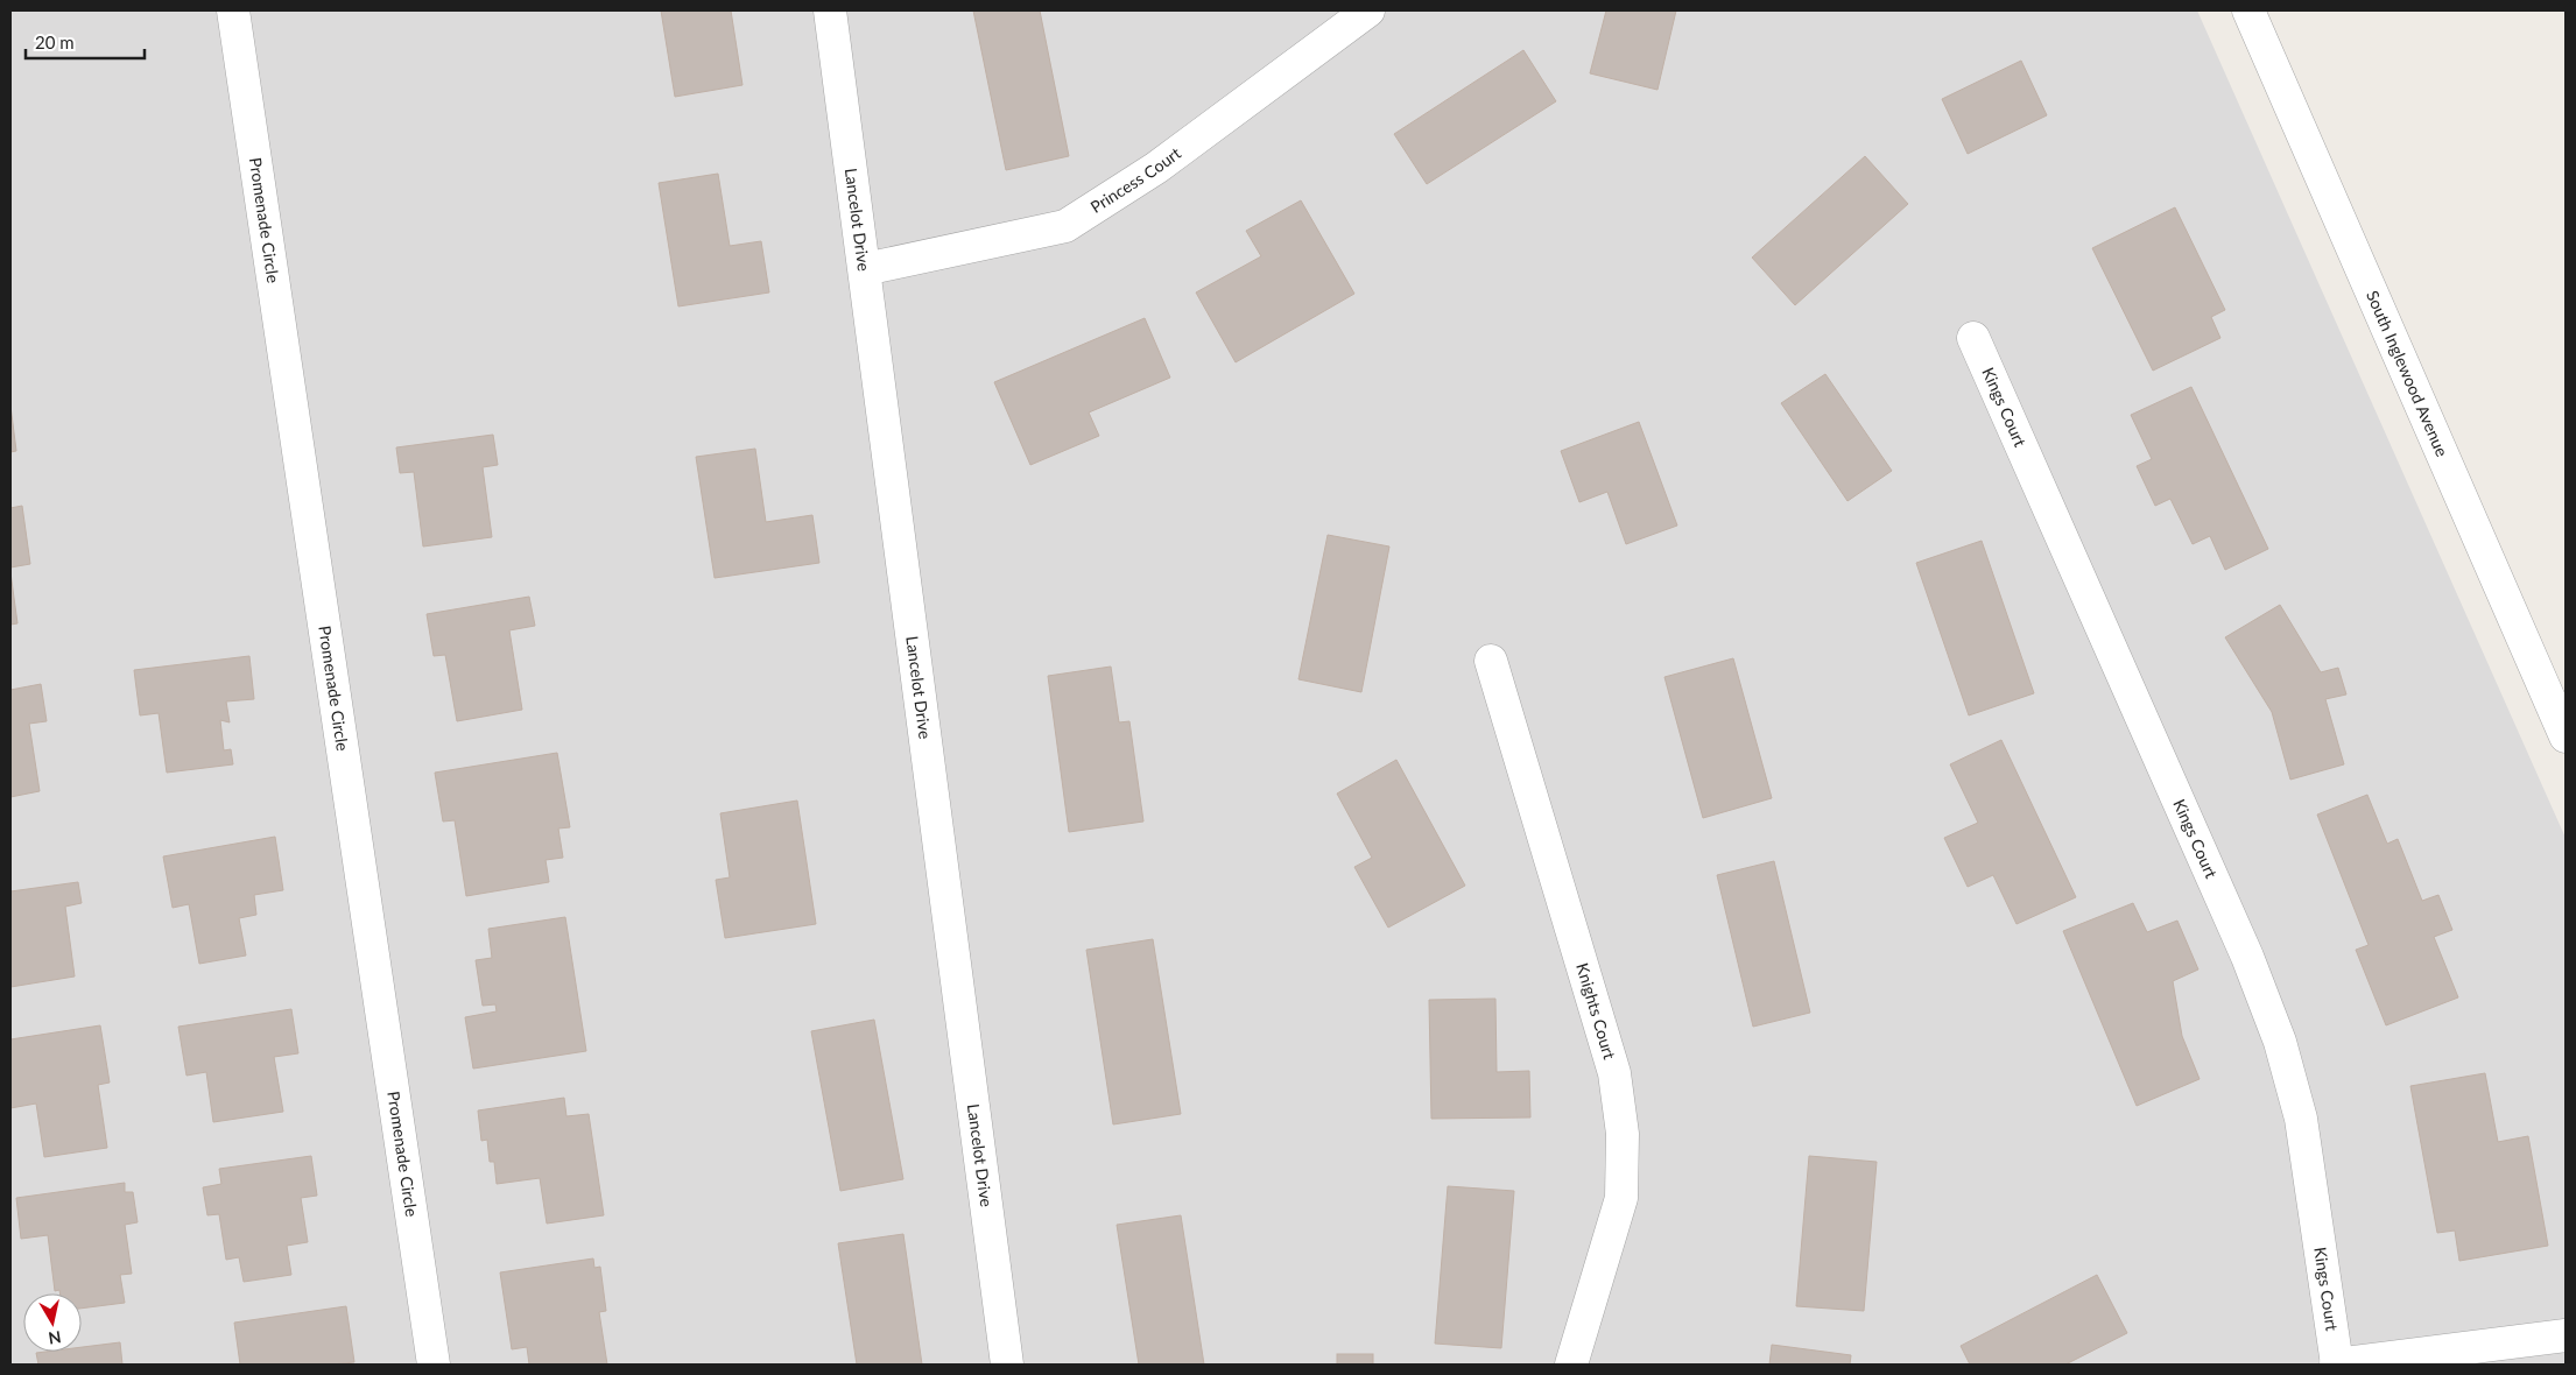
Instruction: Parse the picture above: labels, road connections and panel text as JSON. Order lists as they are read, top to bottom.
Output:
{
  "streets": {
    "street": [
      "Princess Court",
      "Lancelot Drive",
      "Promenade Circle",
      "South Inglewood Avenue",
      "Kings Court",
      "Knights Court"
    ]
  },
  "crossings": [
    ["Princess Court", "Lancelot Drive"]
  ],
  "scale_bar": "20 m",
  "north": "bottom"
}
